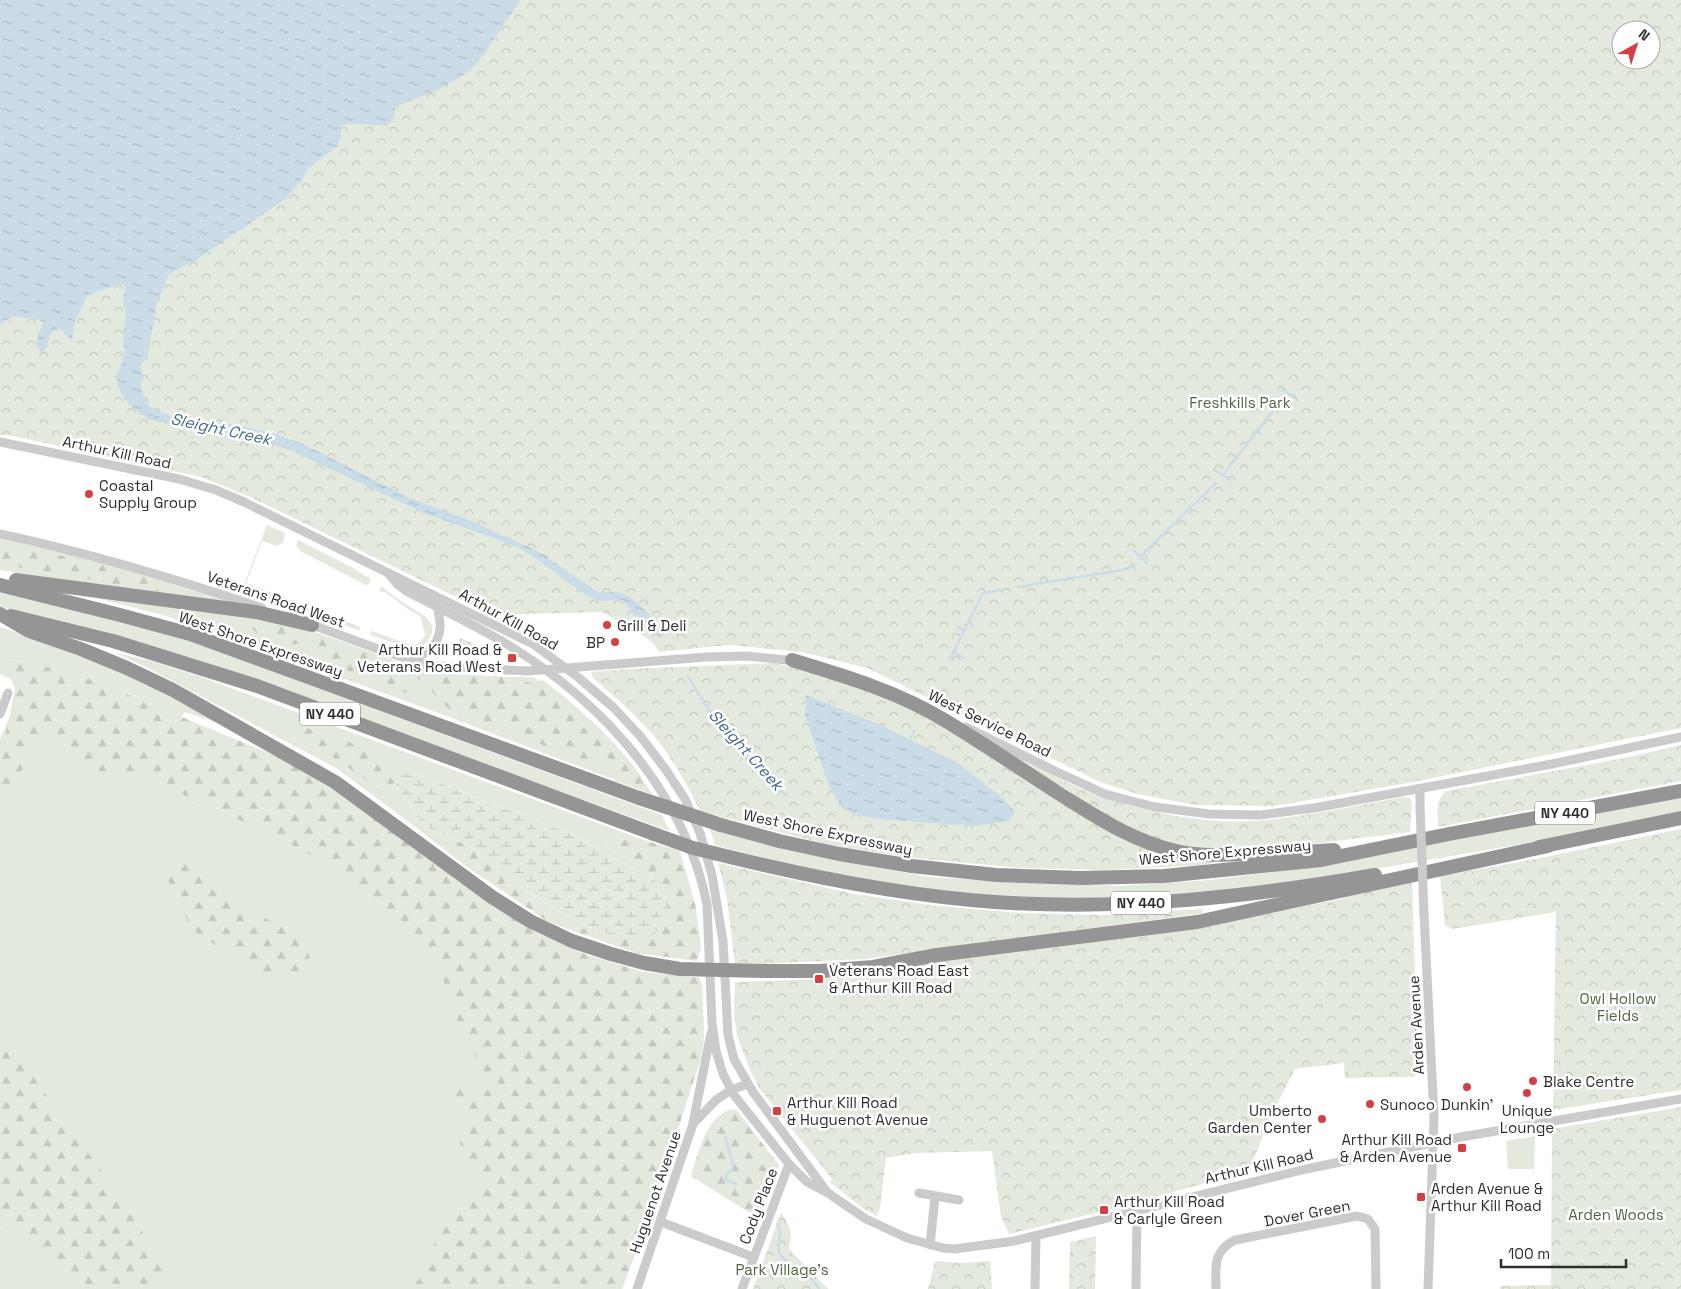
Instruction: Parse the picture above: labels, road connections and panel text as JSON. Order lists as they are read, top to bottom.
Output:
{
  "streets": {
    "highway": ["West Shore Expressway", "NY 440"],
    "street": [
      "Arthur Kill Road",
      "Veterans Road West",
      "West Service Road",
      "Arden Avenue",
      "Huguenot Avenue",
      "Cody Place",
      "Dover Green"
    ]
  },
  "crossings": [
    ["Arthur Kill Road", "Veterans Road West"],
    ["Arthur Kill Road", "West Service Road"],
    ["Arthur Kill Road", "Arden Avenue"],
    ["Veterans Road West", "West Service Road"],
    ["West Service Road", "Arden Avenue"],
    ["Huguenot Avenue", "Cody Place"]
  ],
  "water": ["Sleight Creek"],
  "parks": [
    "Freshkills Park",
    "Owl Hollow Fields",
    "Arden Woods",
    "Park Village's"
  ],
  "places": {
    "other": [
      "Coastal Supply Group",
      "Grill & Deli",
      "BP",
      "Blake Centre",
      "Dunkin'",
      "Unique Lounge",
      "Sunoco",
      "Umberto Garden Center"
    ],
    "transit": [
      "Arthur Kill Road & Veterans Road West",
      "Veterans Road East & Arthur Kill Road",
      "Arthur Kill Road & Huguenot Avenue",
      "Arthur Kill Road & Arden Avenue",
      "Arden Avenue & Arthur Kill Road",
      "Arthur Kill Road & Carlyle Green"
    ]
  },
  "scale_bar": "100 m",
  "north": "top right"
}
